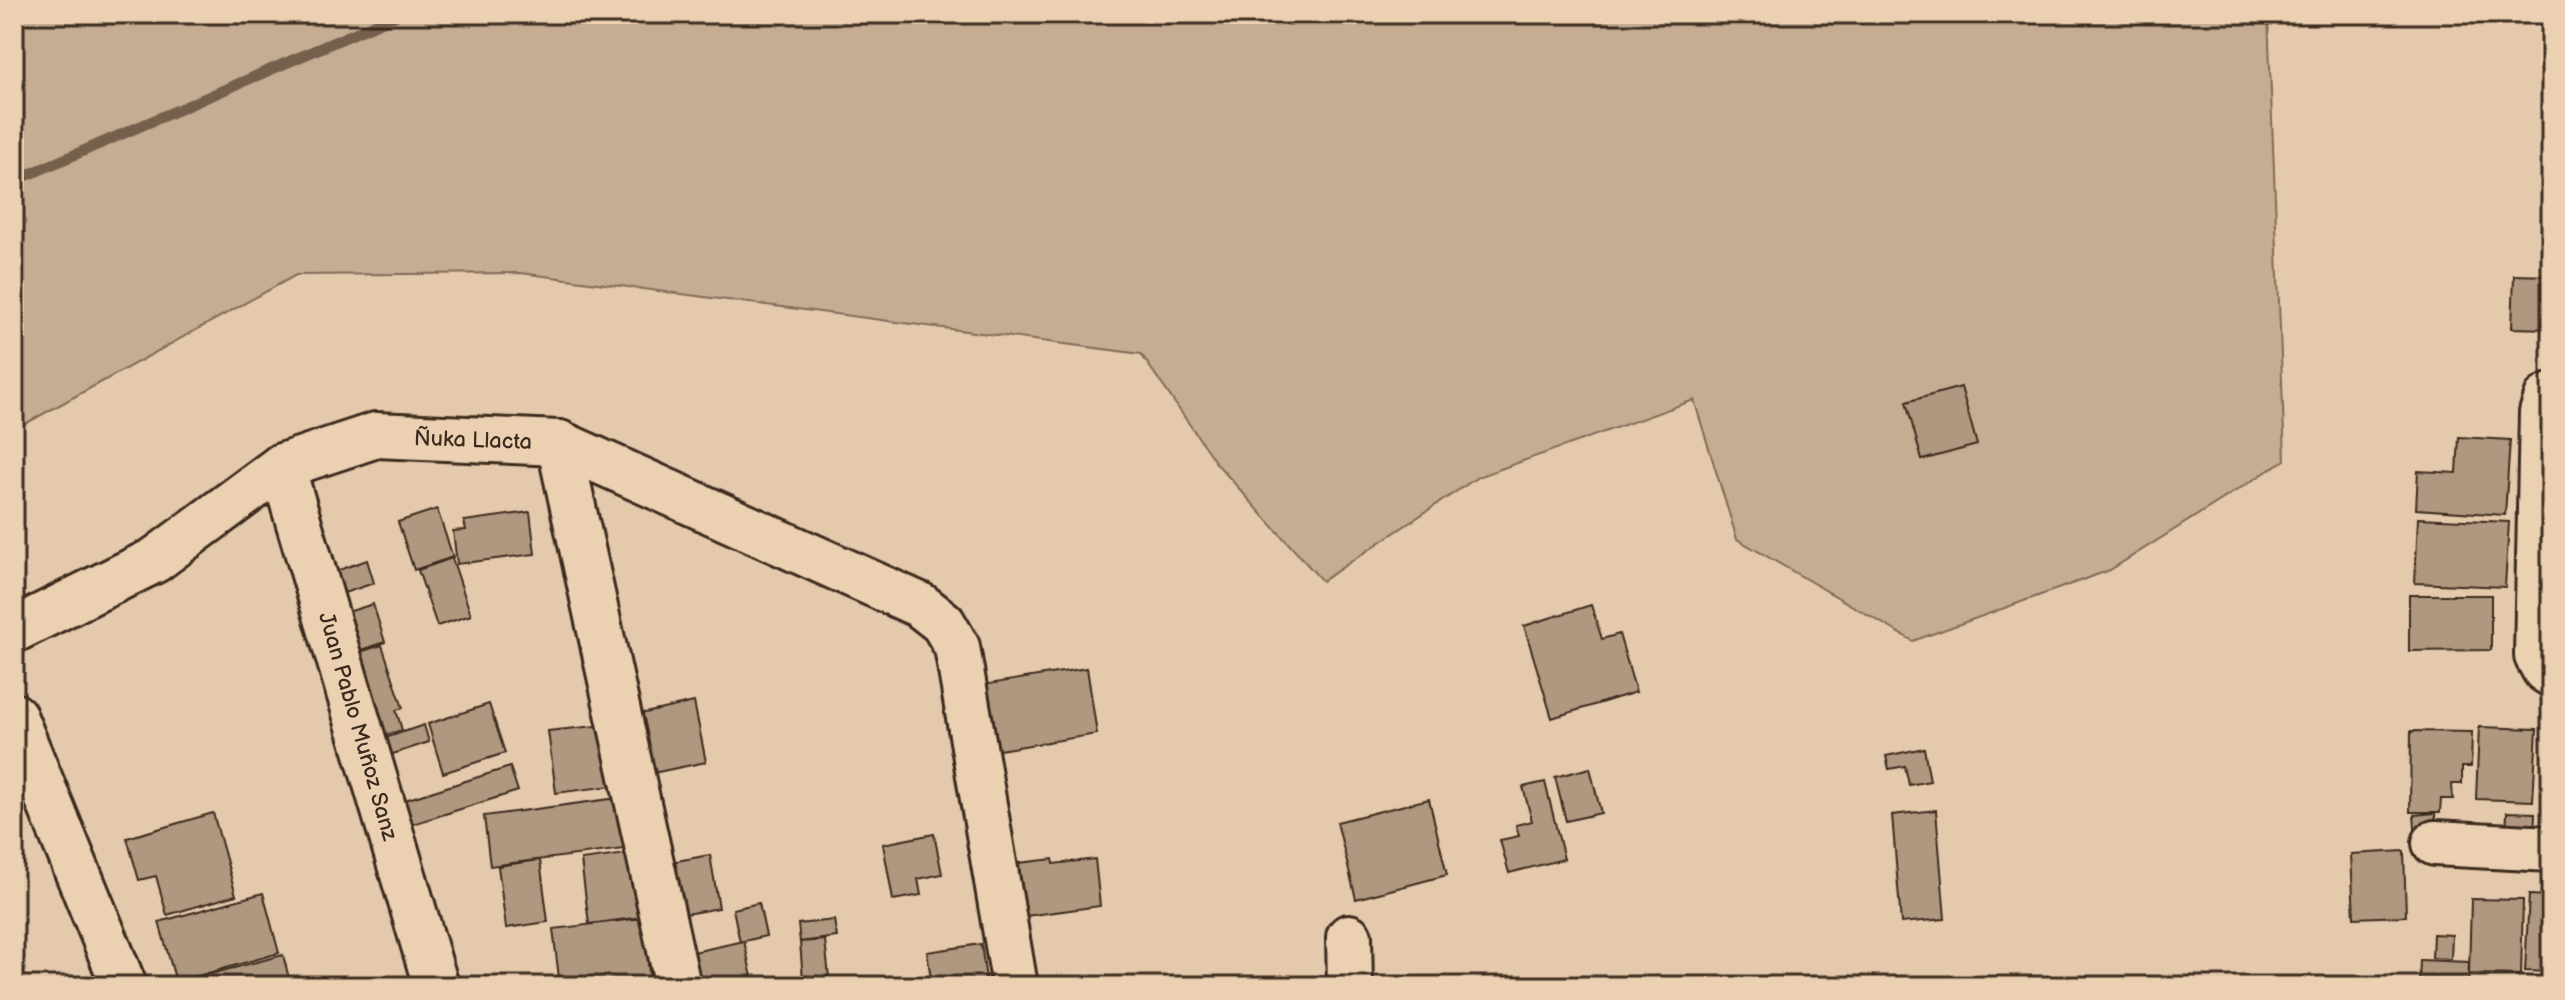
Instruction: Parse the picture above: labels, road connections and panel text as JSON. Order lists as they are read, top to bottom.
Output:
{
  "streets": {
    "street": ["Ñuka Llacta", "Juan Pablo Muñoz Sanz"]
  },
  "crossings": [
    ["Ñuka Llacta", "Juan Pablo Muñoz Sanz"]
  ]
}
